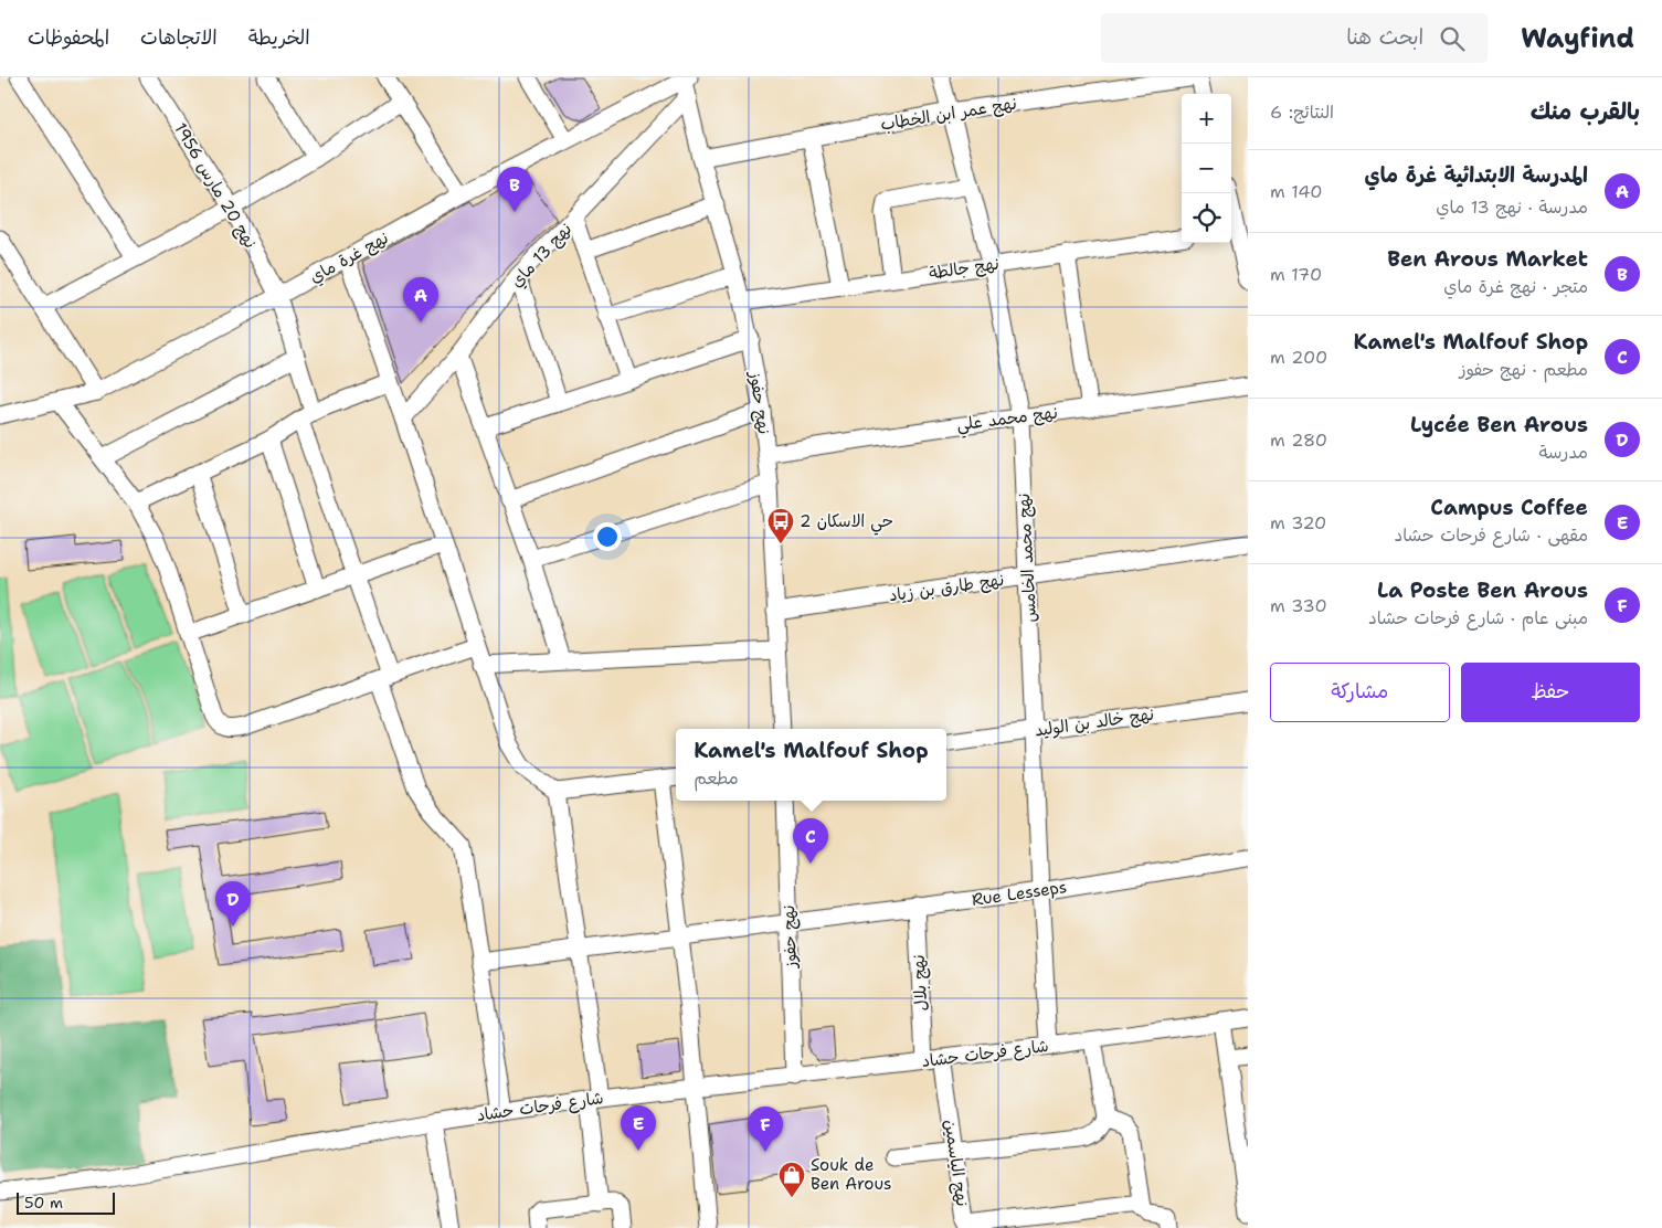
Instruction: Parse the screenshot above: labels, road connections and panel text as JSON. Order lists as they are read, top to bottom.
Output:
{
  "streets": {
    "street": [
      "نهج عمر ابن الخطاب",
      "نهج 20 مارس 1956",
      "نهج 13 ماي",
      "نهج غرة ماي",
      "نهج جالطة",
      "نهج حفوز",
      "نهج محمد علي",
      "نهج محمد الخامس",
      "نهج طارق بن زياد",
      "نهج خالد بن الوليد",
      "Rue Lesseps",
      "نهج بلال",
      "شارع فرحات حشاد",
      "نهج الياسمين"
    ]
  },
  "crossings": [
    ["نهج عمر ابن الخطاب", "نهج حفوز"],
    ["نهج عمر ابن الخطاب", "نهج محمد الخامس"],
    ["نهج 20 مارس 1956", "نهج غرة ماي"],
    ["نهج 20 مارس 1956", "Rue Lesseps"],
    ["نهج 20 مارس 1956", "شارع فرحات حشاد"],
    ["نهج 13 ماي", "نهج غرة ماي"],
    ["نهج 13 ماي", "نهج حفوز"],
    ["نهج غرة ماي", "نهج حفوز"],
    ["نهج جالطة", "نهج حفوز"],
    ["نهج جالطة", "نهج محمد الخامس"],
    ["نهج حفوز", "نهج محمد علي"],
    ["نهج حفوز", "نهج طارق بن زياد"],
    ["نهج حفوز", "Rue Lesseps"],
    ["نهج حفوز", "شارع فرحات حشاد"],
    ["نهج محمد علي", "نهج محمد الخامس"],
    ["نهج محمد الخامس", "نهج طارق بن زياد"],
    ["نهج محمد الخامس", "نهج خالد بن الوليد"],
    ["نهج محمد الخامس", "Rue Lesseps"],
    ["نهج محمد الخامس", "شارع فرحات حشاد"],
    ["Rue Lesseps", "نهج بلال"],
    ["نهج بلال", "شارع فرحات حشاد"],
    ["نهج بلال", "نهج الياسمين"],
    ["شارع فرحات حشاد", "نهج الياسمين"]
  ],
  "places": {
    "bus stop": ["حي الاسكان 2"],
    "shop": ["Souk de Ben Arous"]
  },
  "scale_bar": "50 m",
  "page": {
    "header": "Wayfind",
    "search": "ابحث هنا",
    "nav": ["الخريطة", "الاتجاهات", "المحفوظات"],
    "heading": ["بالقرب منك", "النتائج: 6"],
    "map_buttons": ["+", "−"],
    "list": [
      {
        "mark": "A",
        "name": "المدرسة الابتدائية غرة ماي",
        "note": "مدرسة · نهج 13 ماي",
        "value": "140 m"
      },
      {
        "mark": "B",
        "name": "Ben Arous Market",
        "note": "متجر · نهج غرة ماي",
        "value": "170 m"
      },
      {
        "mark": "C",
        "name": "Kamel's Malfouf Shop",
        "note": "مطعم · نهج حفوز",
        "value": "200 m"
      },
      {
        "mark": "D",
        "name": "Lycée Ben Arous",
        "note": "مدرسة",
        "value": "280 m"
      },
      {
        "mark": "E",
        "name": "Campus Coffee",
        "note": "مقهى · شارع فرحات حشاد",
        "value": "320 m"
      },
      {
        "mark": "F",
        "name": "La Poste Ben Arous",
        "note": "مبنى عام · شارع فرحات حشاد",
        "value": "330 m"
      }
    ],
    "pins": [
      "B",
      "A",
      "C",
      "D",
      "E",
      "F"
    ],
    "buttons": ["حفظ", "مشاركة"],
    "popup": ["Kamel's Malfouf Shop", "مطعم"],
    "scale": "50 m"
  }
}
